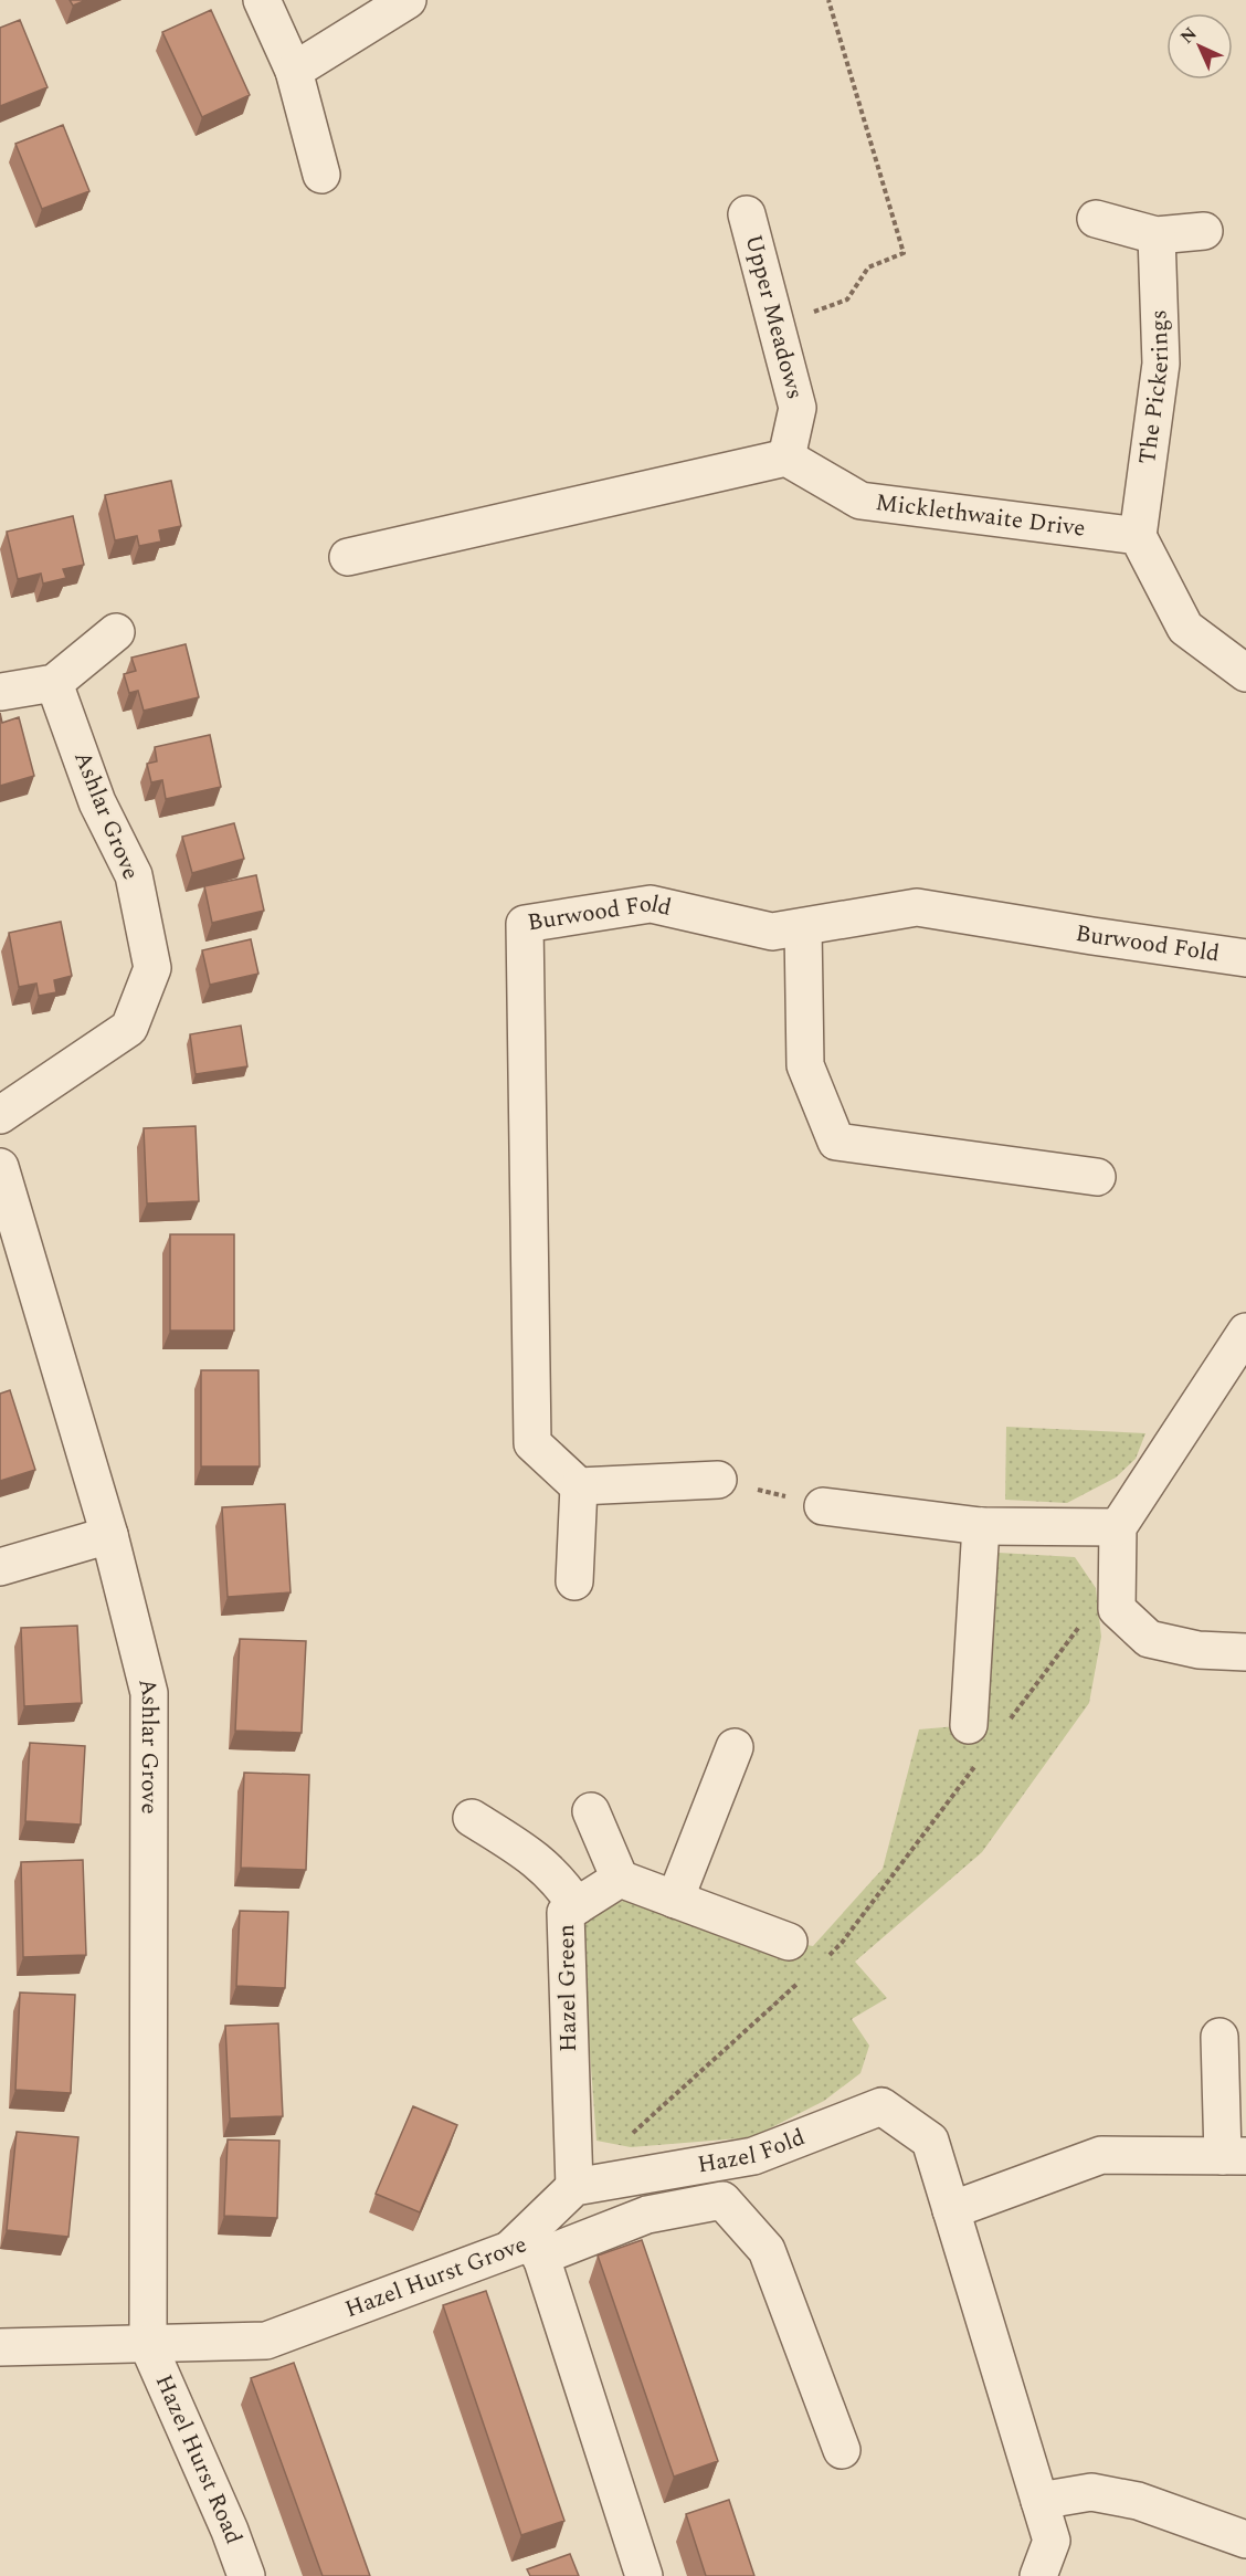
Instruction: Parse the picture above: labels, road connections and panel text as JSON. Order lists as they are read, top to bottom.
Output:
{
  "streets": {
    "street": [
      "Upper Meadows",
      "The Pickerings",
      "Micklethwaite Drive",
      "Ashlar Grove",
      "Burwood Fold",
      "Hazel Green",
      "Hazel Fold",
      "Hazel Hurst Grove",
      "Hazel Hurst Road"
    ]
  },
  "crossings": [
    ["Upper Meadows", "Micklethwaite Drive"],
    ["The Pickerings", "Micklethwaite Drive"],
    ["Ashlar Grove", "Hazel Hurst Grove"],
    ["Ashlar Grove", "Hazel Hurst Road"],
    ["Hazel Green", "Hazel Fold"],
    ["Hazel Hurst Grove", "Hazel Hurst Road"]
  ],
  "north": "top left"
}
